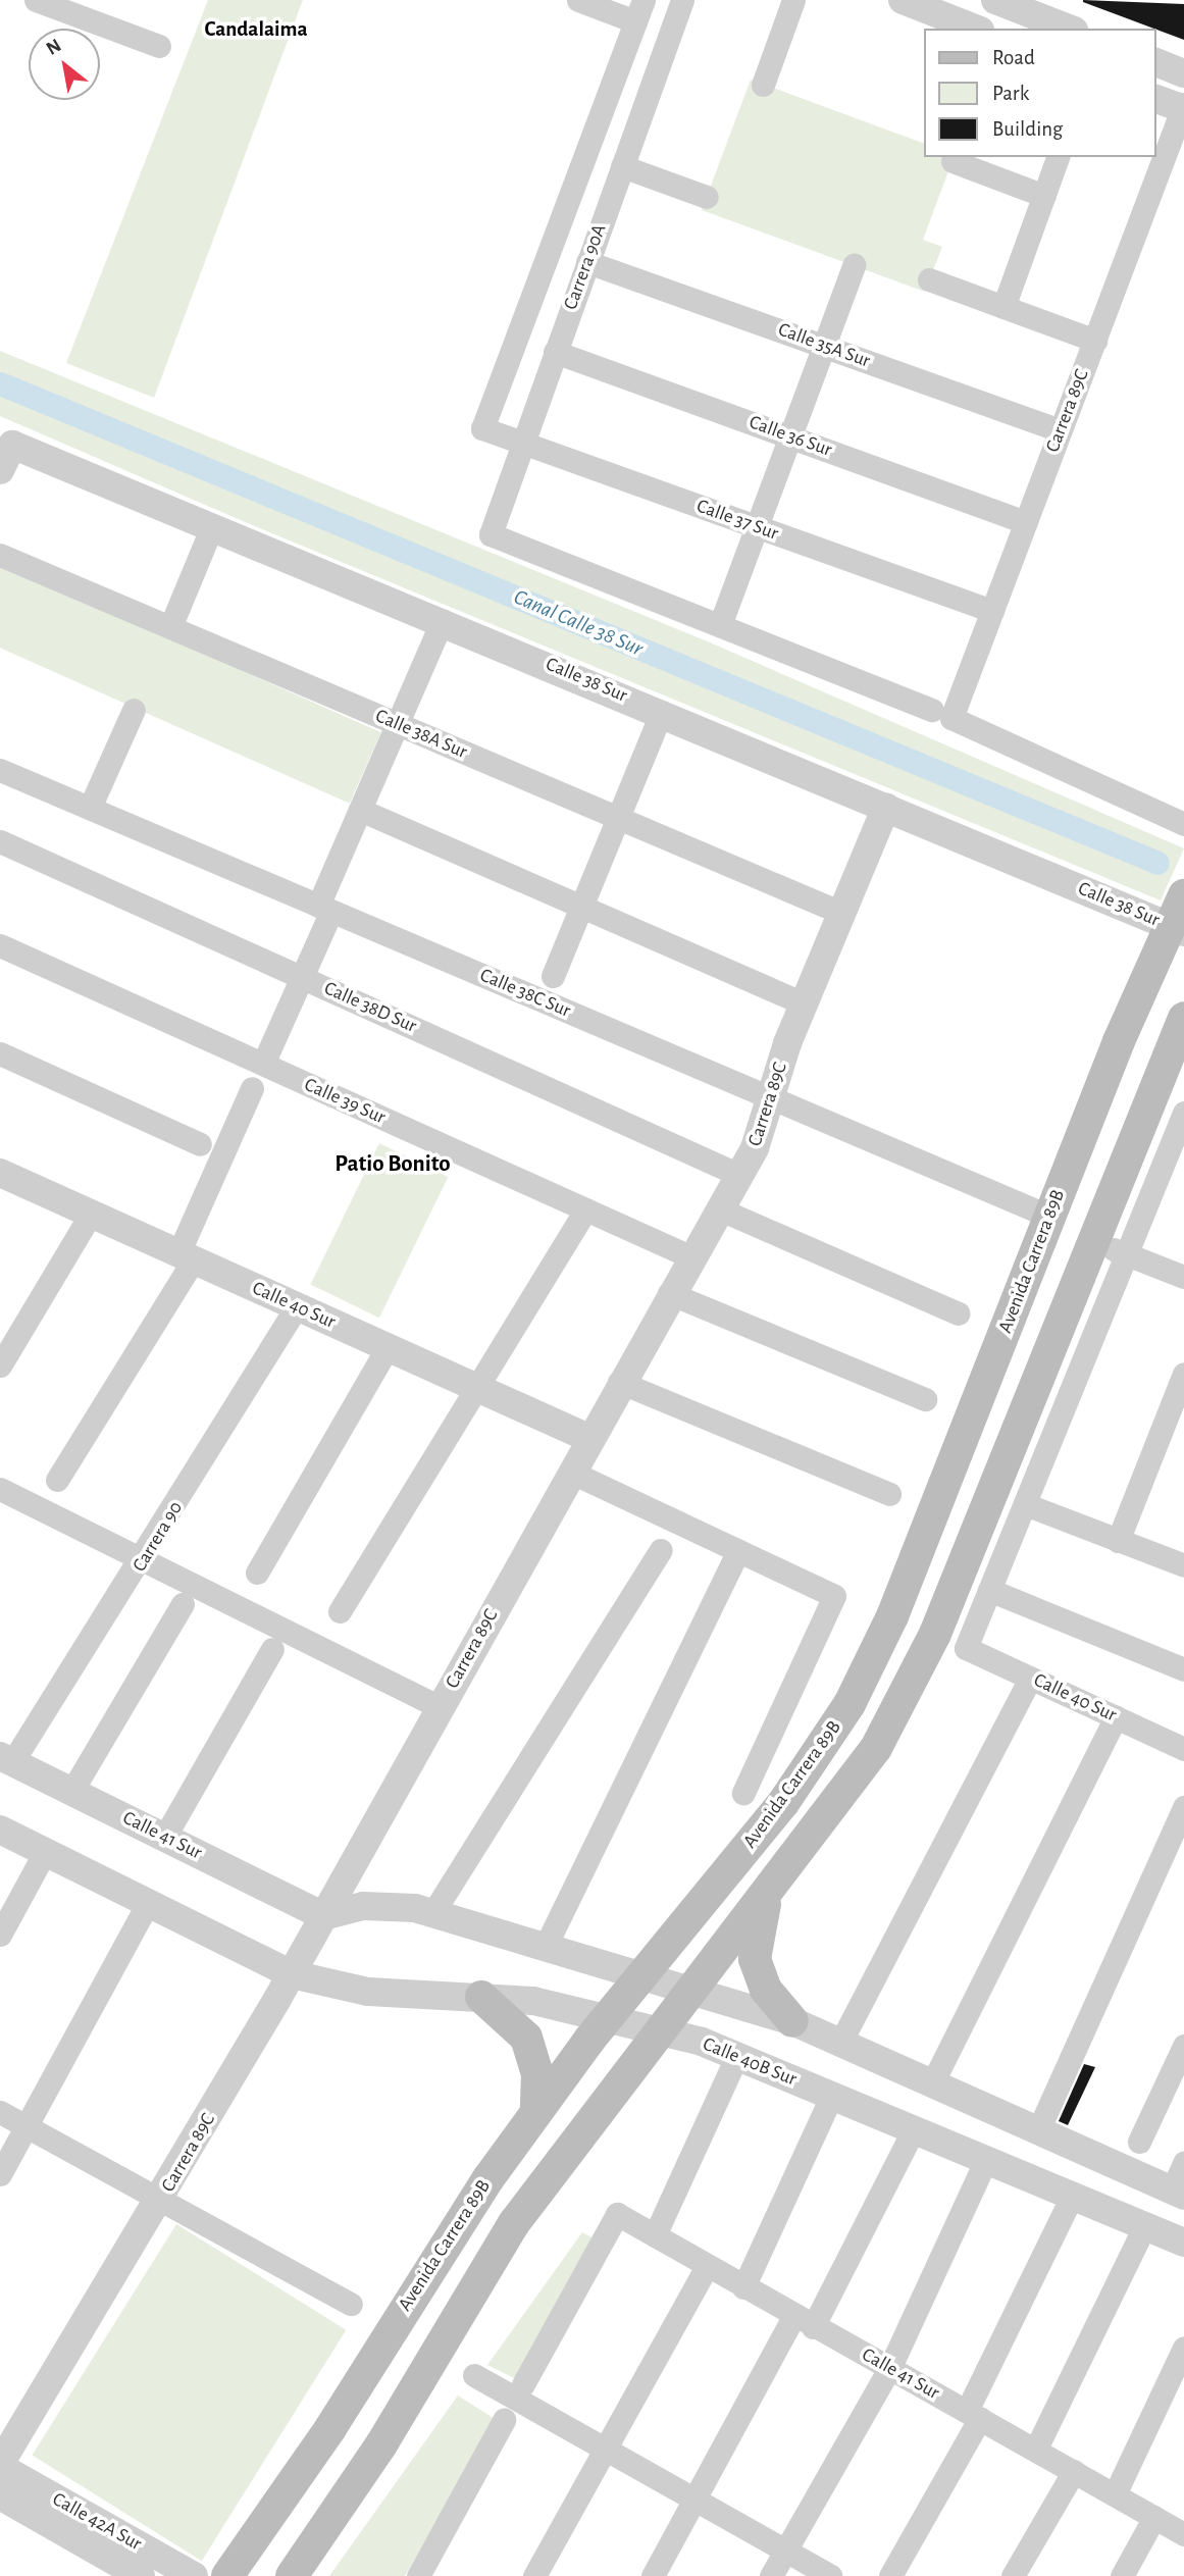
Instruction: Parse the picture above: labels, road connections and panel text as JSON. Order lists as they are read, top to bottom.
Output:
{
  "streets": {
    "main road": ["Avenida Carrera 89B"],
    "street": [
      "Carrera 90A",
      "Calle 35A Sur",
      "Carrera 89C",
      "Calle 36 Sur",
      "Calle 37 Sur",
      "Calle 38 Sur",
      "Calle 38A Sur",
      "Calle 38C Sur",
      "Calle 38D Sur",
      "Calle 39 Sur",
      "Calle 40 Sur",
      "Carrera 90",
      "Calle 41 Sur",
      "Calle 40B Sur",
      "Calle 42A Sur"
    ]
  },
  "crossings": [
    ["Carrera 90A", "Calle 35A Sur"],
    ["Carrera 90A", "Calle 36 Sur"],
    ["Carrera 90A", "Calle 37 Sur"],
    ["Calle 35A Sur", "Carrera 89C"],
    ["Carrera 89C", "Calle 36 Sur"],
    ["Carrera 89C", "Calle 37 Sur"],
    ["Carrera 89C", "Calle 38 Sur"],
    ["Carrera 89C", "Calle 38A Sur"],
    ["Carrera 89C", "Calle 38C Sur"],
    ["Carrera 89C", "Calle 38D Sur"],
    ["Carrera 89C", "Calle 39 Sur"],
    ["Carrera 89C", "Calle 40 Sur"],
    ["Carrera 89C", "Calle 41 Sur"],
    ["Carrera 89C", "Calle 40B Sur"],
    ["Carrera 89C", "Calle 42A Sur"],
    ["Calle 38 Sur", "Avenida Carrera 89B"],
    ["Calle 38C Sur", "Avenida Carrera 89B"],
    ["Avenida Carrera 89B", "Calle 40B Sur"],
    ["Calle 40 Sur", "Carrera 90"],
    ["Carrera 90", "Calle 41 Sur"]
  ],
  "districts": ["Candalaima", "Patio Bonito"],
  "water": ["Canal Calle 38 Sur"],
  "legend": ["Road", "Park", "Building"],
  "north": "top left"
}
